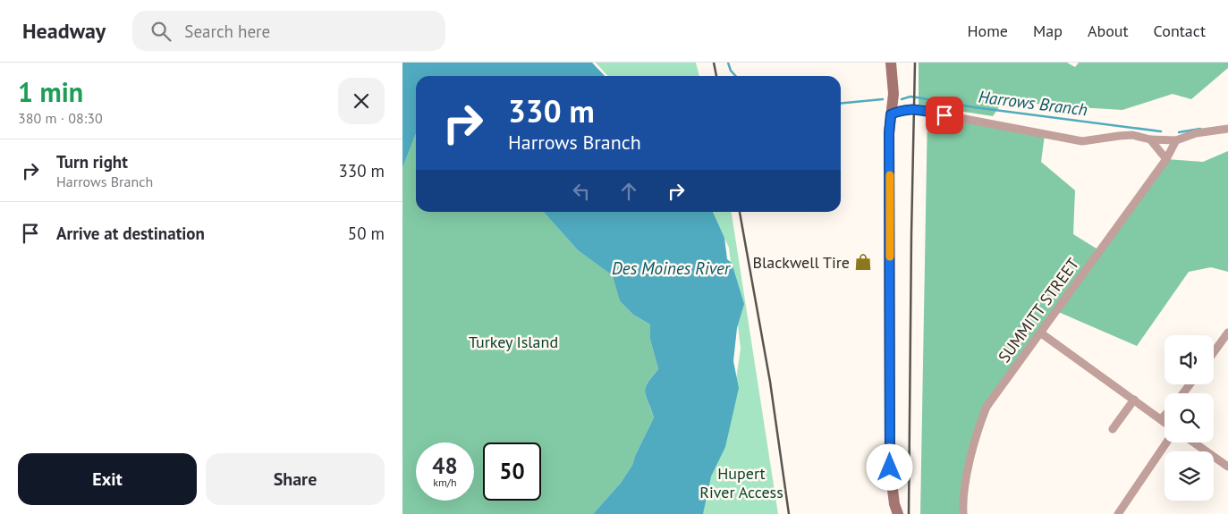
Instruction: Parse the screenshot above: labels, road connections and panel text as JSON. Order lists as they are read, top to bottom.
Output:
{
  "streets": {
    "street": ["SUMMITT STREET"]
  },
  "water": ["Harrows Branch", "Des Moines River"],
  "parks": ["Turkey Island", "Hupert River Access"],
  "places": {
    "shop": ["Blackwell Tire"]
  },
  "page": {
    "header": "Headway",
    "search": "Search here",
    "nav": [
      "Home",
      "Map",
      "About",
      "Contact"
    ],
    "heading": ["1 min", "380 m · 08:30"],
    "turn": ["330 m", "Harrows Branch"],
    "list": [
      {
        "name": "Turn right",
        "note": "Harrows Branch",
        "value": "330 m"
      },
      {
        "name": "Arrive at destination",
        "value": "50 m"
      }
    ],
    "speed": "48 km/h",
    "limit": "50",
    "buttons": ["Exit", "Share"]
  }
}
